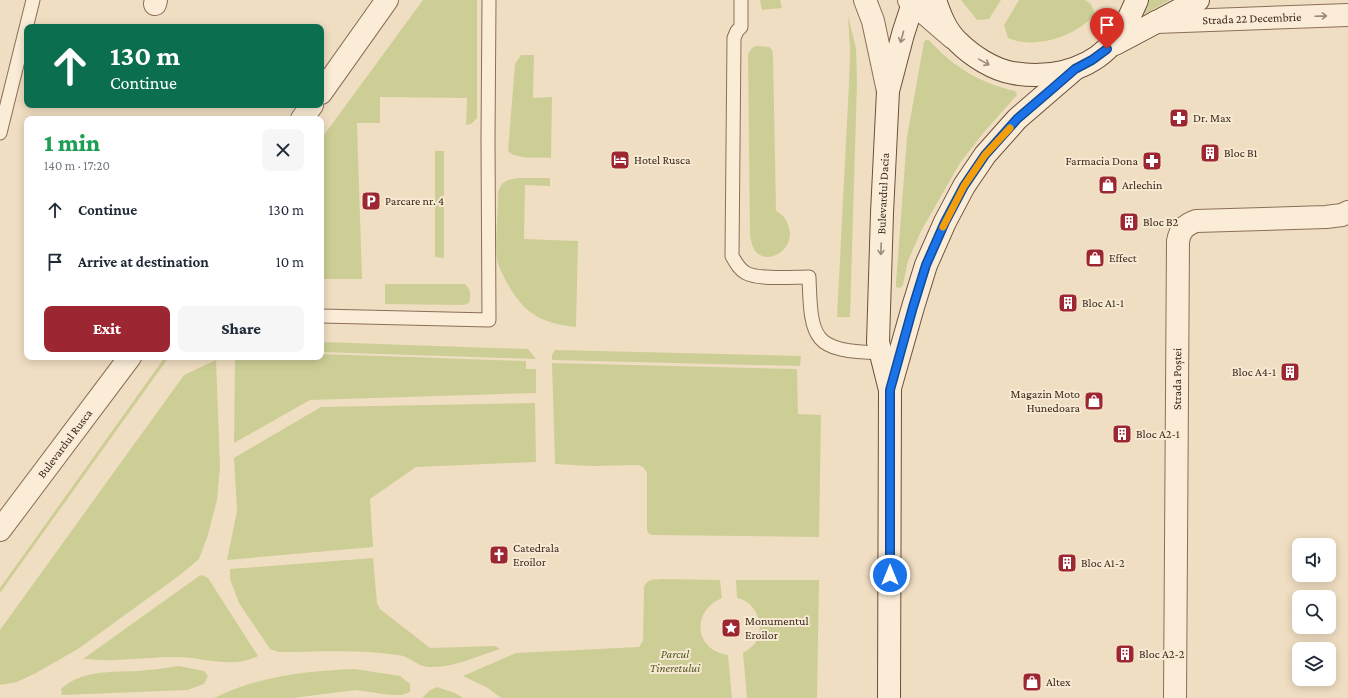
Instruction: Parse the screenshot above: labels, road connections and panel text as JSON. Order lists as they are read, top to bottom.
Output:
{
  "streets": {
    "main road": [
      "Strada 22 Decembrie",
      "Bulevardul Dacia",
      "Strada Poștei",
      "Bulevardul Rusca"
    ]
  },
  "one_way": ["Strada 22 Decembrie"],
  "parks": ["Parcul Tineretului"],
  "places": {
    "pharmacy": ["Dr. Max", "Farmacia Dona"],
    "building": [
      "Bloc B1",
      "Bloc B2",
      "Bloc A1-1",
      "Bloc A4-1",
      "Bloc A2-1",
      "Bloc A1-2",
      "Bloc A2-2"
    ],
    "hotel": ["Hotel Rusca"],
    "shop": [
      "Arlechin",
      "Effect",
      "Magazin Moto Hunedoara",
      "Altex"
    ],
    "parking": ["Parcare nr. 4"],
    "church": ["Catedrala Eroilor"],
    "place": ["Monumentul Eroilor"]
  },
  "page": {
    "turn": ["130 m", "Continue"],
    "heading": ["1 min", "140 m · 17:20"],
    "list": [
      {
        "name": "Continue",
        "value": "130 m"
      },
      {
        "name": "Arrive at destination",
        "value": "10 m"
      }
    ],
    "buttons": ["Exit", "Share"]
  }
}
